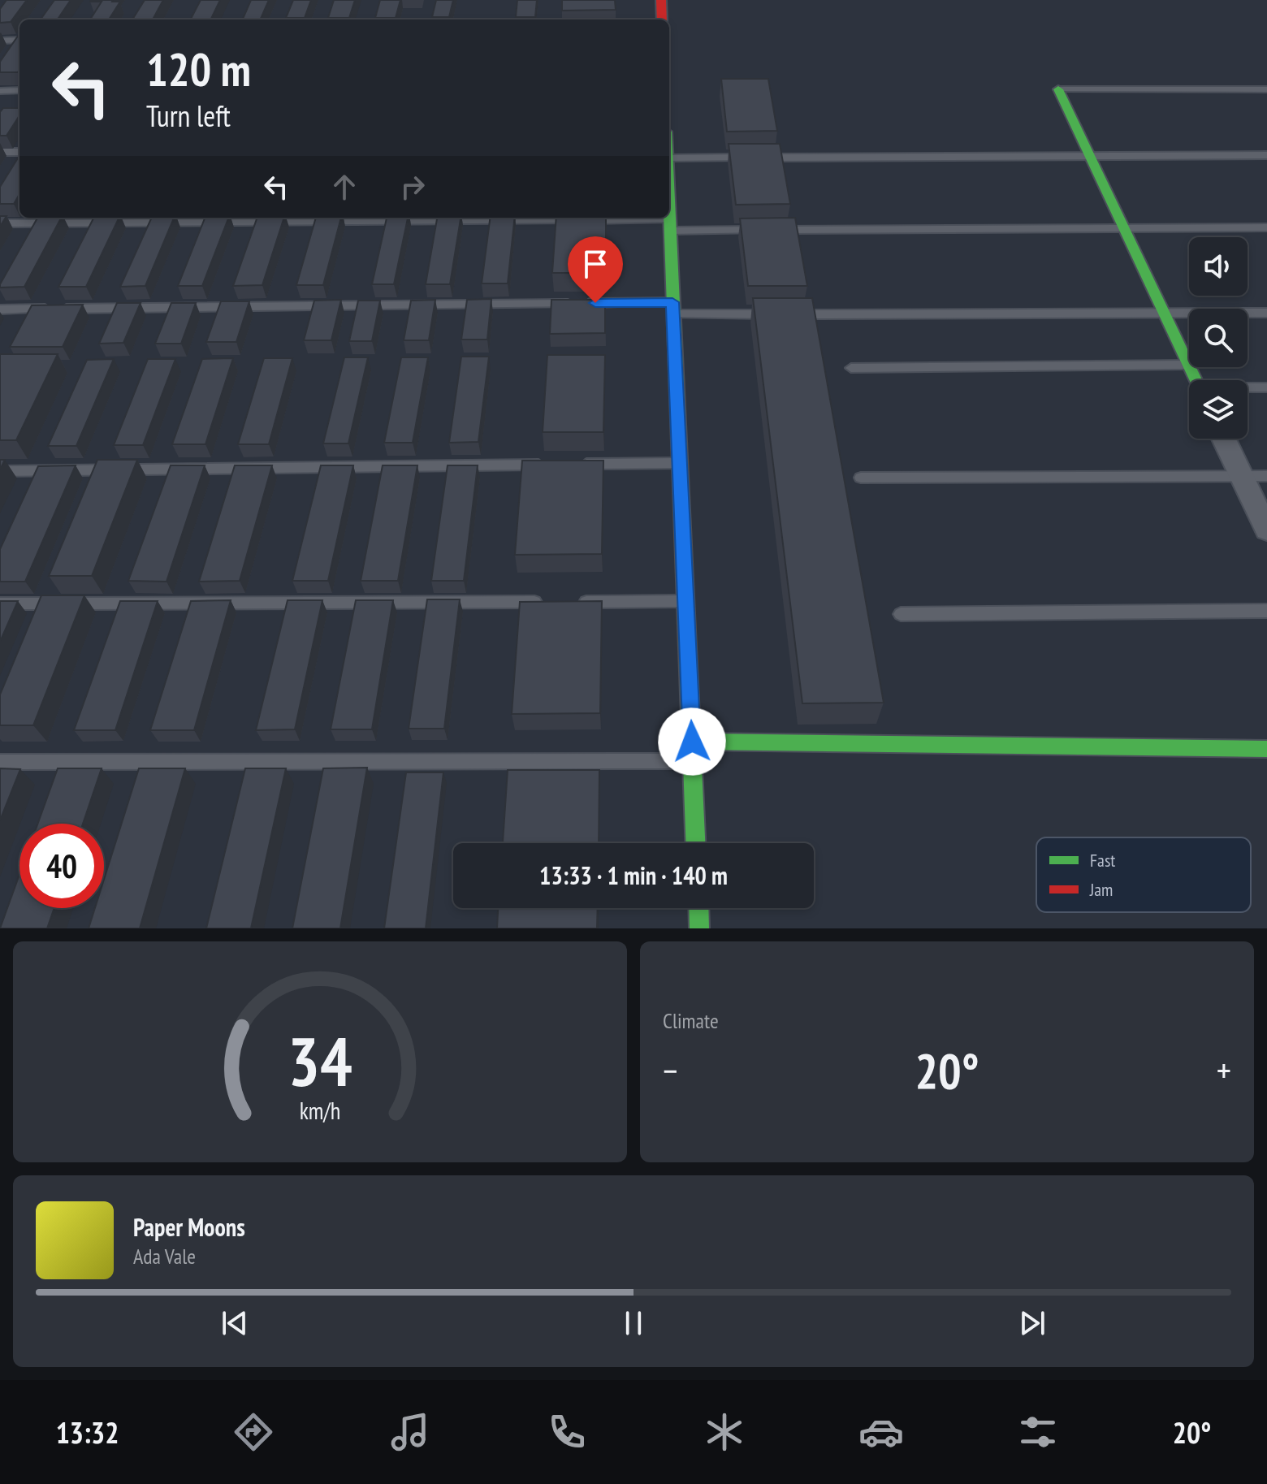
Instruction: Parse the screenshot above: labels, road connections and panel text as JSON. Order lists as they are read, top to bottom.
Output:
{
  "legend": ["Fast", "Jam"],
  "page": {
    "turn": ["120 m", "Turn left"],
    "limit": "40",
    "trip": "13:33 · 1 min · 140 m",
    "tile": "Climate",
    "heat": ["−", "20°", "+"],
    "song": ["Paper Moons", "Ada Vale"],
    "tabs": ["13:32", "20°"],
    "gauge": ["34", "km/h"]
  }
}
